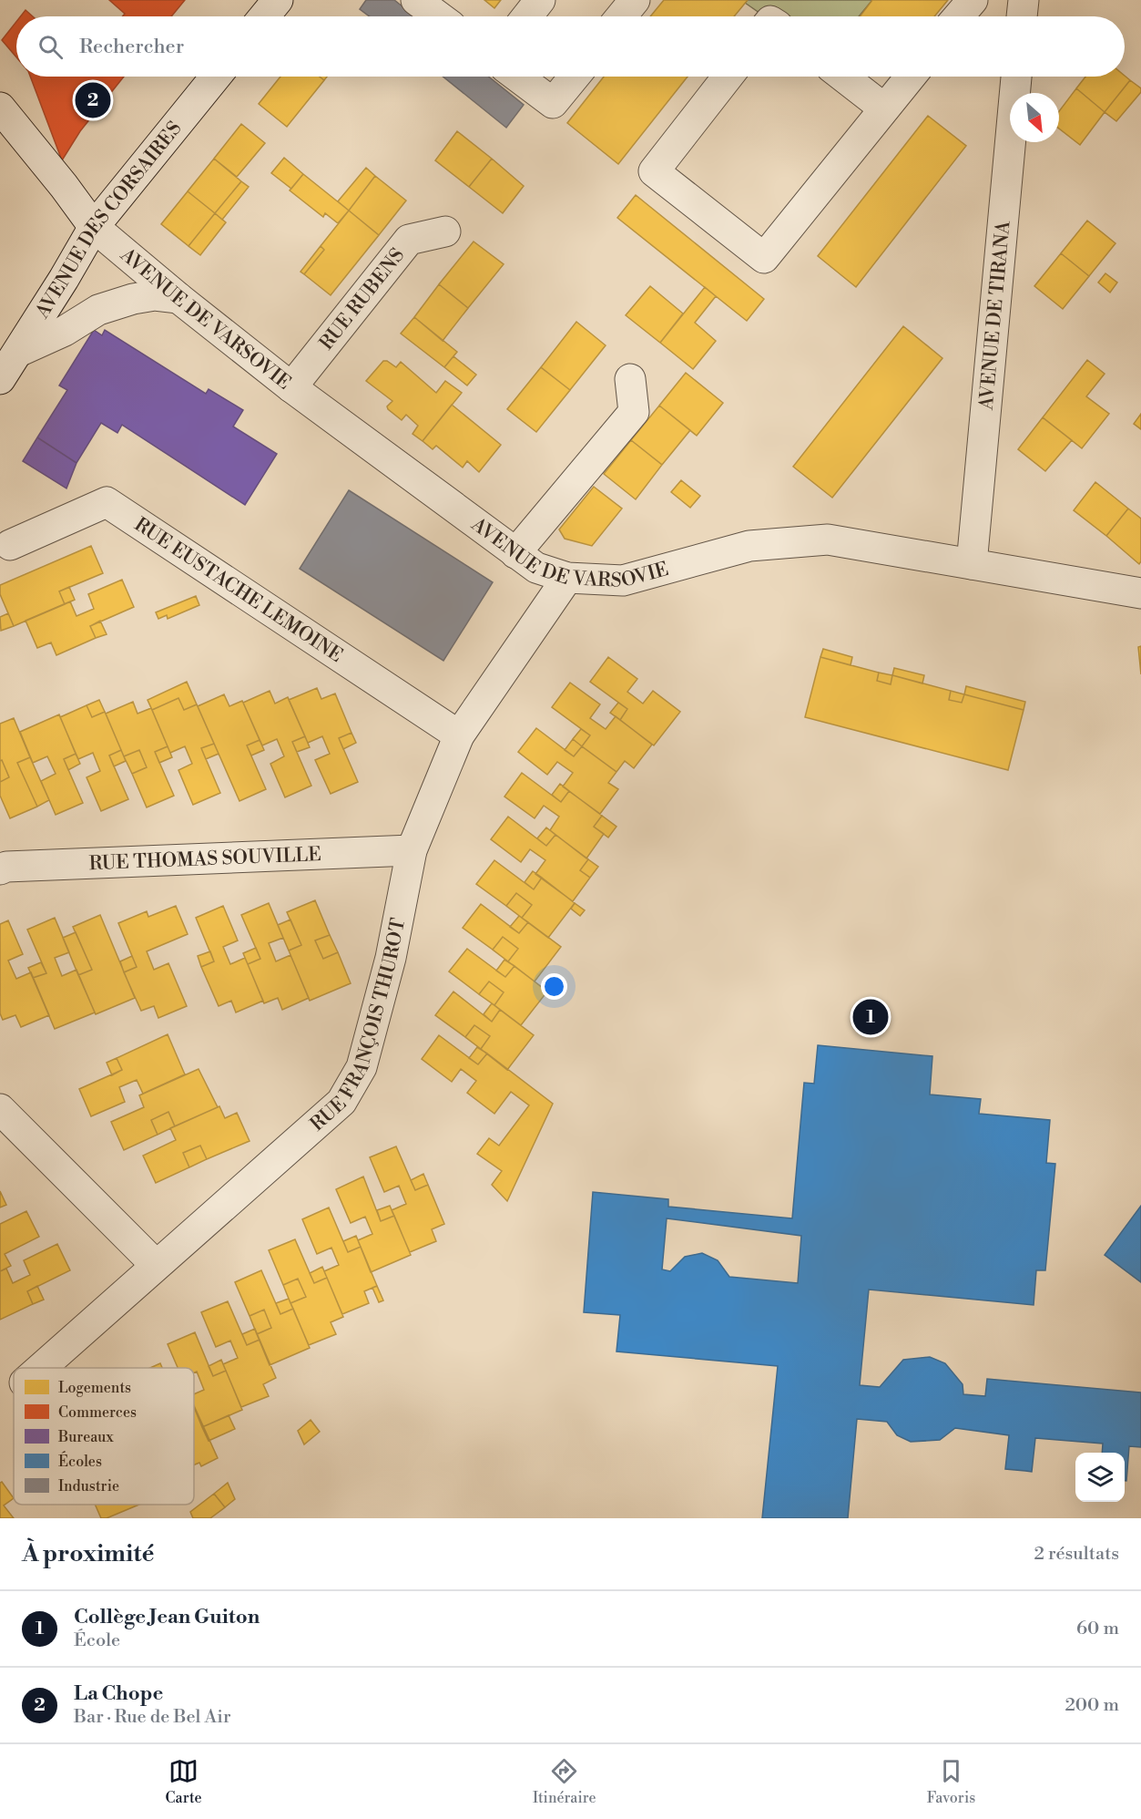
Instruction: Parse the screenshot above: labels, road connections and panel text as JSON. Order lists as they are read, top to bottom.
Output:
{
  "streets": {
    "street": [
      "AVENUE DES CORSAIRES",
      "RUE RUBENS",
      "AVENUE DE TIRANA",
      "AVENUE DE VARSOVIE",
      "RUE EUSTACHE LEMOINE",
      "RUE THOMAS SOUVILLE",
      "RUE FRANÇOIS THUROT"
    ]
  },
  "crossings": [
    ["AVENUE DES CORSAIRES", "AVENUE DE VARSOVIE"],
    ["RUE RUBENS", "AVENUE DE VARSOVIE"],
    ["AVENUE DE TIRANA", "AVENUE DE VARSOVIE"],
    ["AVENUE DE VARSOVIE", "RUE FRANÇOIS THUROT"],
    ["RUE EUSTACHE LEMOINE", "RUE FRANÇOIS THUROT"],
    ["RUE THOMAS SOUVILLE", "RUE FRANÇOIS THUROT"]
  ],
  "legend": [
    "Logements",
    "Commerces",
    "Bureaux",
    "Écoles",
    "Industrie"
  ],
  "north": "bottom right",
  "page": {
    "search": "Rechercher",
    "pins": ["2", "1"],
    "heading": ["À proximité", "2 résultats"],
    "list": [
      {
        "mark": "1",
        "name": "Collège Jean Guiton",
        "note": "École",
        "value": "60 m"
      },
      {
        "mark": "2",
        "name": "La Chope",
        "note": "Bar · Rue de Bel Air",
        "value": "200 m"
      }
    ],
    "nav": ["Carte", "Itinéraire", "Favoris"]
  }
}
